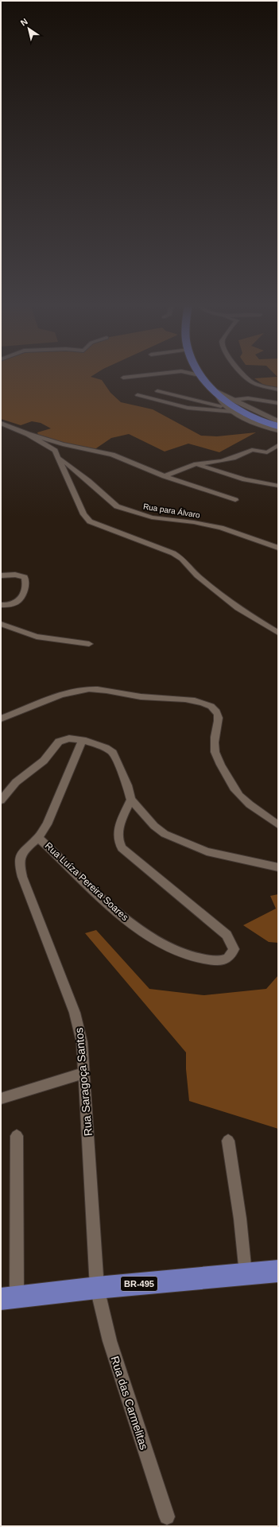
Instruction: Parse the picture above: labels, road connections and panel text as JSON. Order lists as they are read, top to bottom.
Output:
{
  "streets": {
    "main road": ["BR-495"],
    "street": [
      "Rua para Álvaro",
      "Rua Luíza Pereira Soares",
      "Rua Saragoça Santos",
      "Rua das Carmelitas"
    ]
  },
  "crossings": [
    ["Rua Luíza Pereira Soares", "Rua Saragoça Santos"],
    ["Rua Saragoça Santos", "BR-495"],
    ["Rua Saragoça Santos", "Rua das Carmelitas"],
    ["BR-495", "Rua das Carmelitas"]
  ],
  "north": "top left"
}
